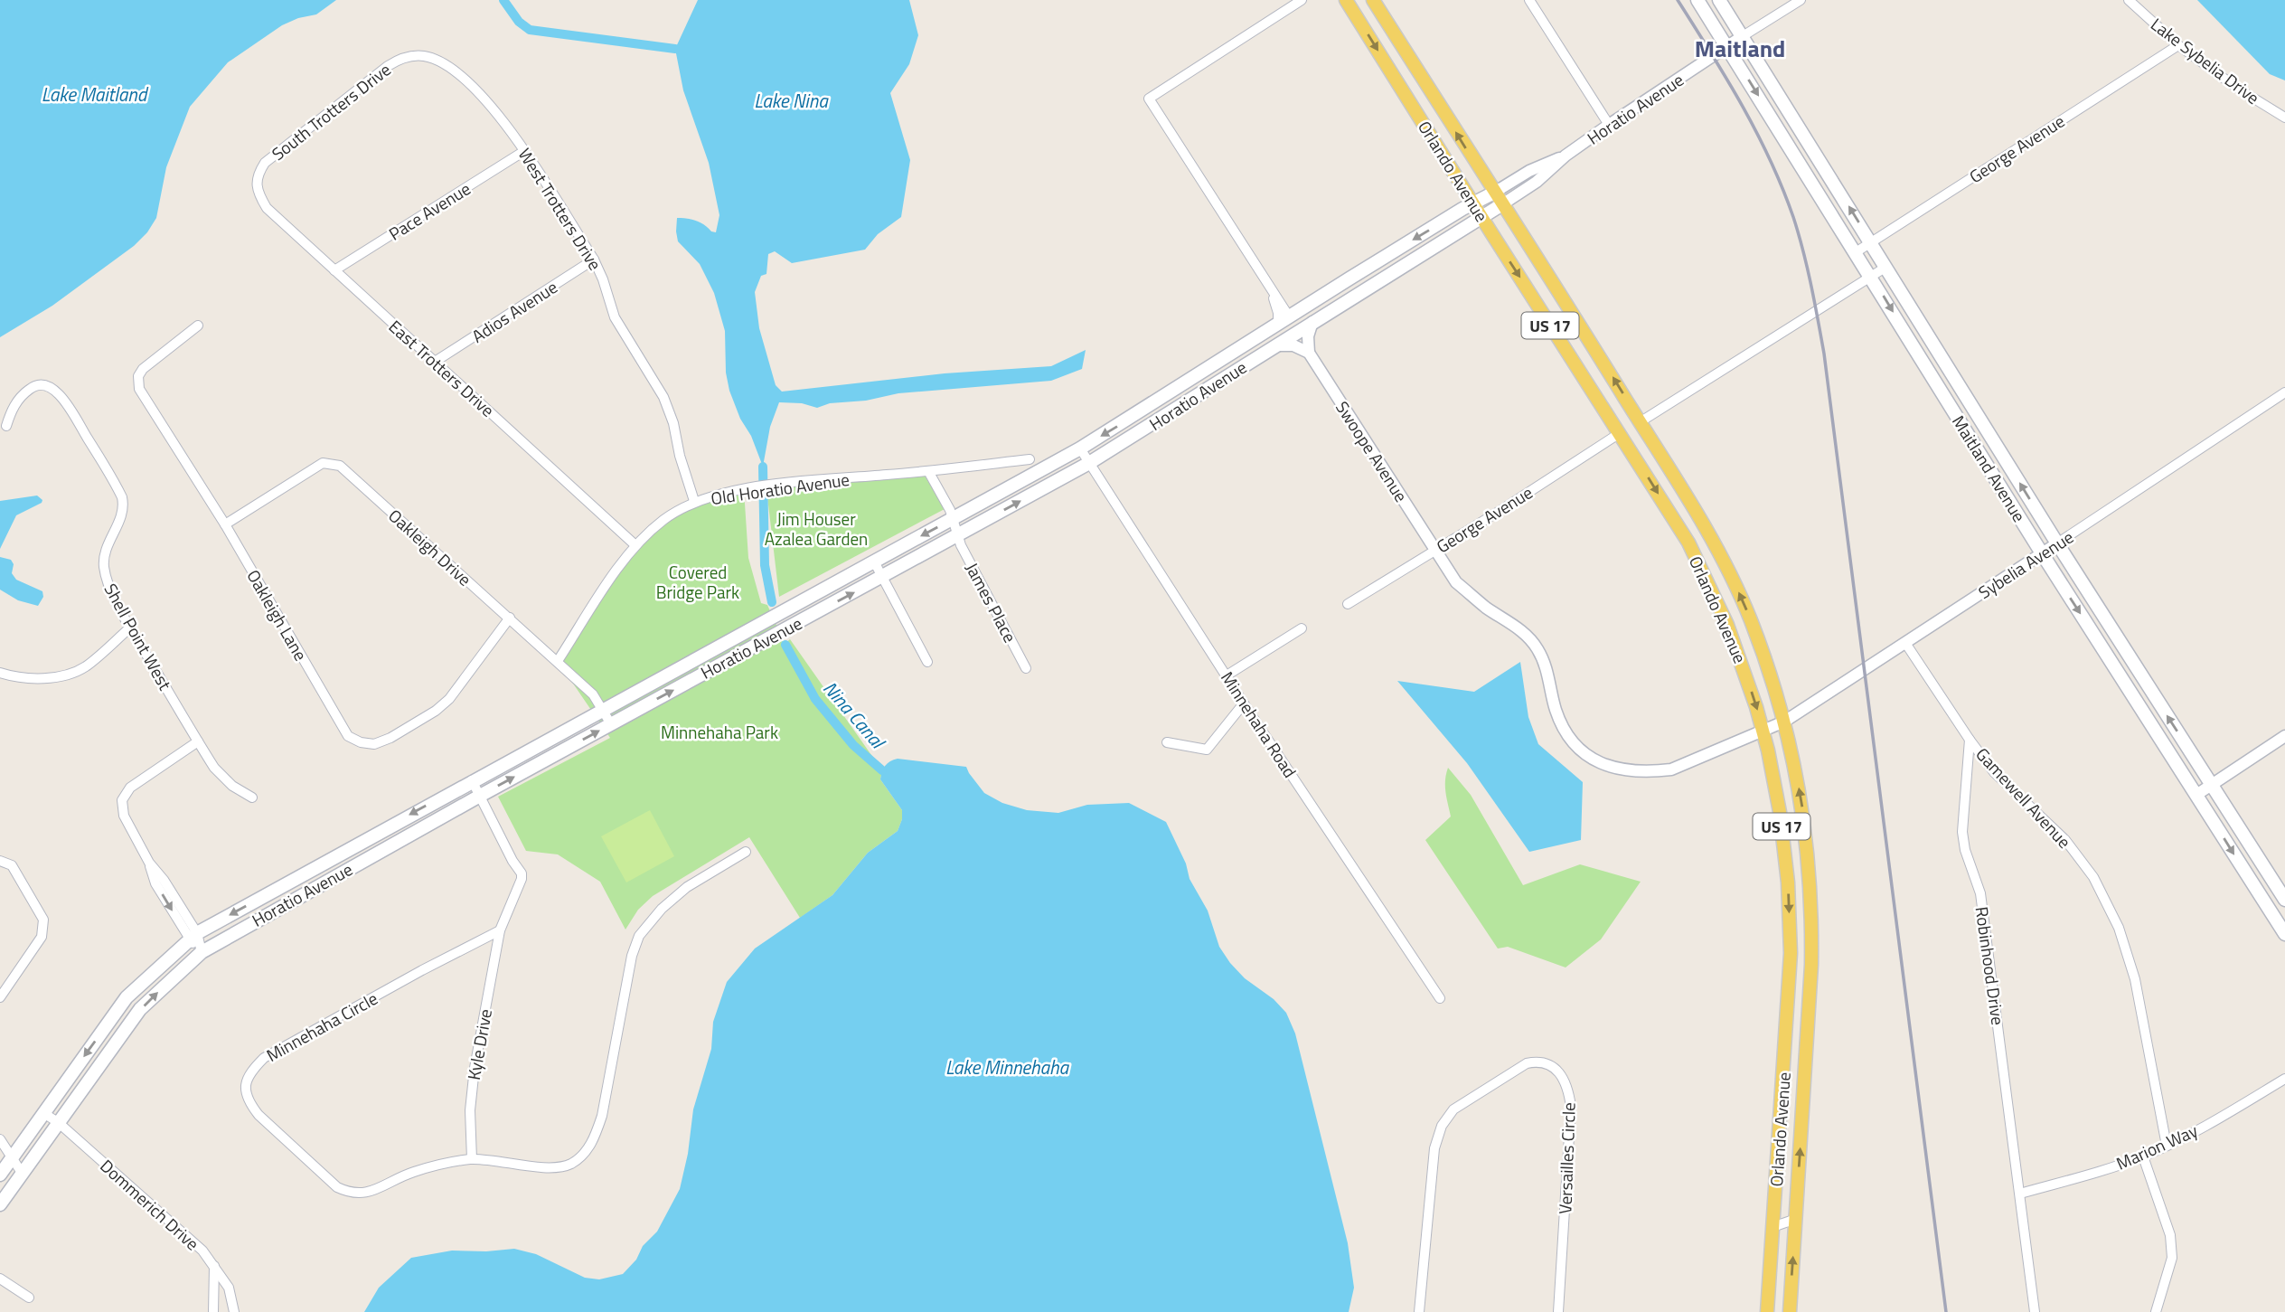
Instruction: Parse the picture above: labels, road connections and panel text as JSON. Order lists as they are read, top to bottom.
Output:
{
  "streets": {
    "main road": [
      "Horatio Avenue",
      "Orlando Avenue",
      "US 17",
      "Maitland Avenue"
    ],
    "street": [
      "Lake Sybelia Drive",
      "South Trotters Drive",
      "George Avenue",
      "West Trotters Drive",
      "Pace Avenue",
      "Adios Avenue",
      "East Trotters Drive",
      "Swoope Avenue",
      "Old Horatio Avenue",
      "Oakleigh Drive",
      "Sybelia Avenue",
      "James Place",
      "Oakleigh Lane",
      "Shell Point West",
      "Minnehaha Road",
      "Gamewell Avenue",
      "Robinhood Drive",
      "Minnehaha Circle",
      "Kyle Drive",
      "Marion Way",
      "Versailles Circle",
      "Dommerich Drive"
    ]
  },
  "crossings": [
    ["Lake Sybelia Drive", "George Avenue"],
    ["Horatio Avenue", "Orlando Avenue"],
    ["Horatio Avenue", "Maitland Avenue"],
    ["Horatio Avenue", "Oakleigh Drive"],
    ["Horatio Avenue", "James Place"],
    ["Horatio Avenue", "Minnehaha Road"],
    ["Horatio Avenue", "Dommerich Drive"],
    ["South Trotters Drive", "West Trotters Drive"],
    ["South Trotters Drive", "East Trotters Drive"],
    ["George Avenue", "Orlando Avenue"],
    ["George Avenue", "Swoope Avenue"],
    ["George Avenue", "Maitland Avenue"],
    ["Orlando Avenue", "Swoope Avenue"],
    ["Orlando Avenue", "Sybelia Avenue"],
    ["West Trotters Drive", "Pace Avenue"],
    ["West Trotters Drive", "Adios Avenue"],
    ["West Trotters Drive", "Old Horatio Avenue"],
    ["Pace Avenue", "East Trotters Drive"],
    ["Adios Avenue", "East Trotters Drive"],
    ["East Trotters Drive", "Old Horatio Avenue"],
    ["Swoope Avenue", "Sybelia Avenue"],
    ["Maitland Avenue", "Sybelia Avenue"],
    ["Old Horatio Avenue", "Oakleigh Drive"],
    ["Oakleigh Drive", "Oakleigh Lane"],
    ["Sybelia Avenue", "Gamewell Avenue"],
    ["Gamewell Avenue", "Robinhood Drive"],
    ["Gamewell Avenue", "Marion Way"],
    ["Robinhood Drive", "Marion Way"],
    ["Minnehaha Circle", "Kyle Drive"]
  ],
  "districts": ["Maitland"],
  "water": [
    "Lake Maitland",
    "Lake Nina",
    "Nina Canal",
    "Lake Minnehaha"
  ],
  "parks": ["Jim Houser Azalea Garden", "Covered Bridge Park", "Minnehaha Park"]
}
